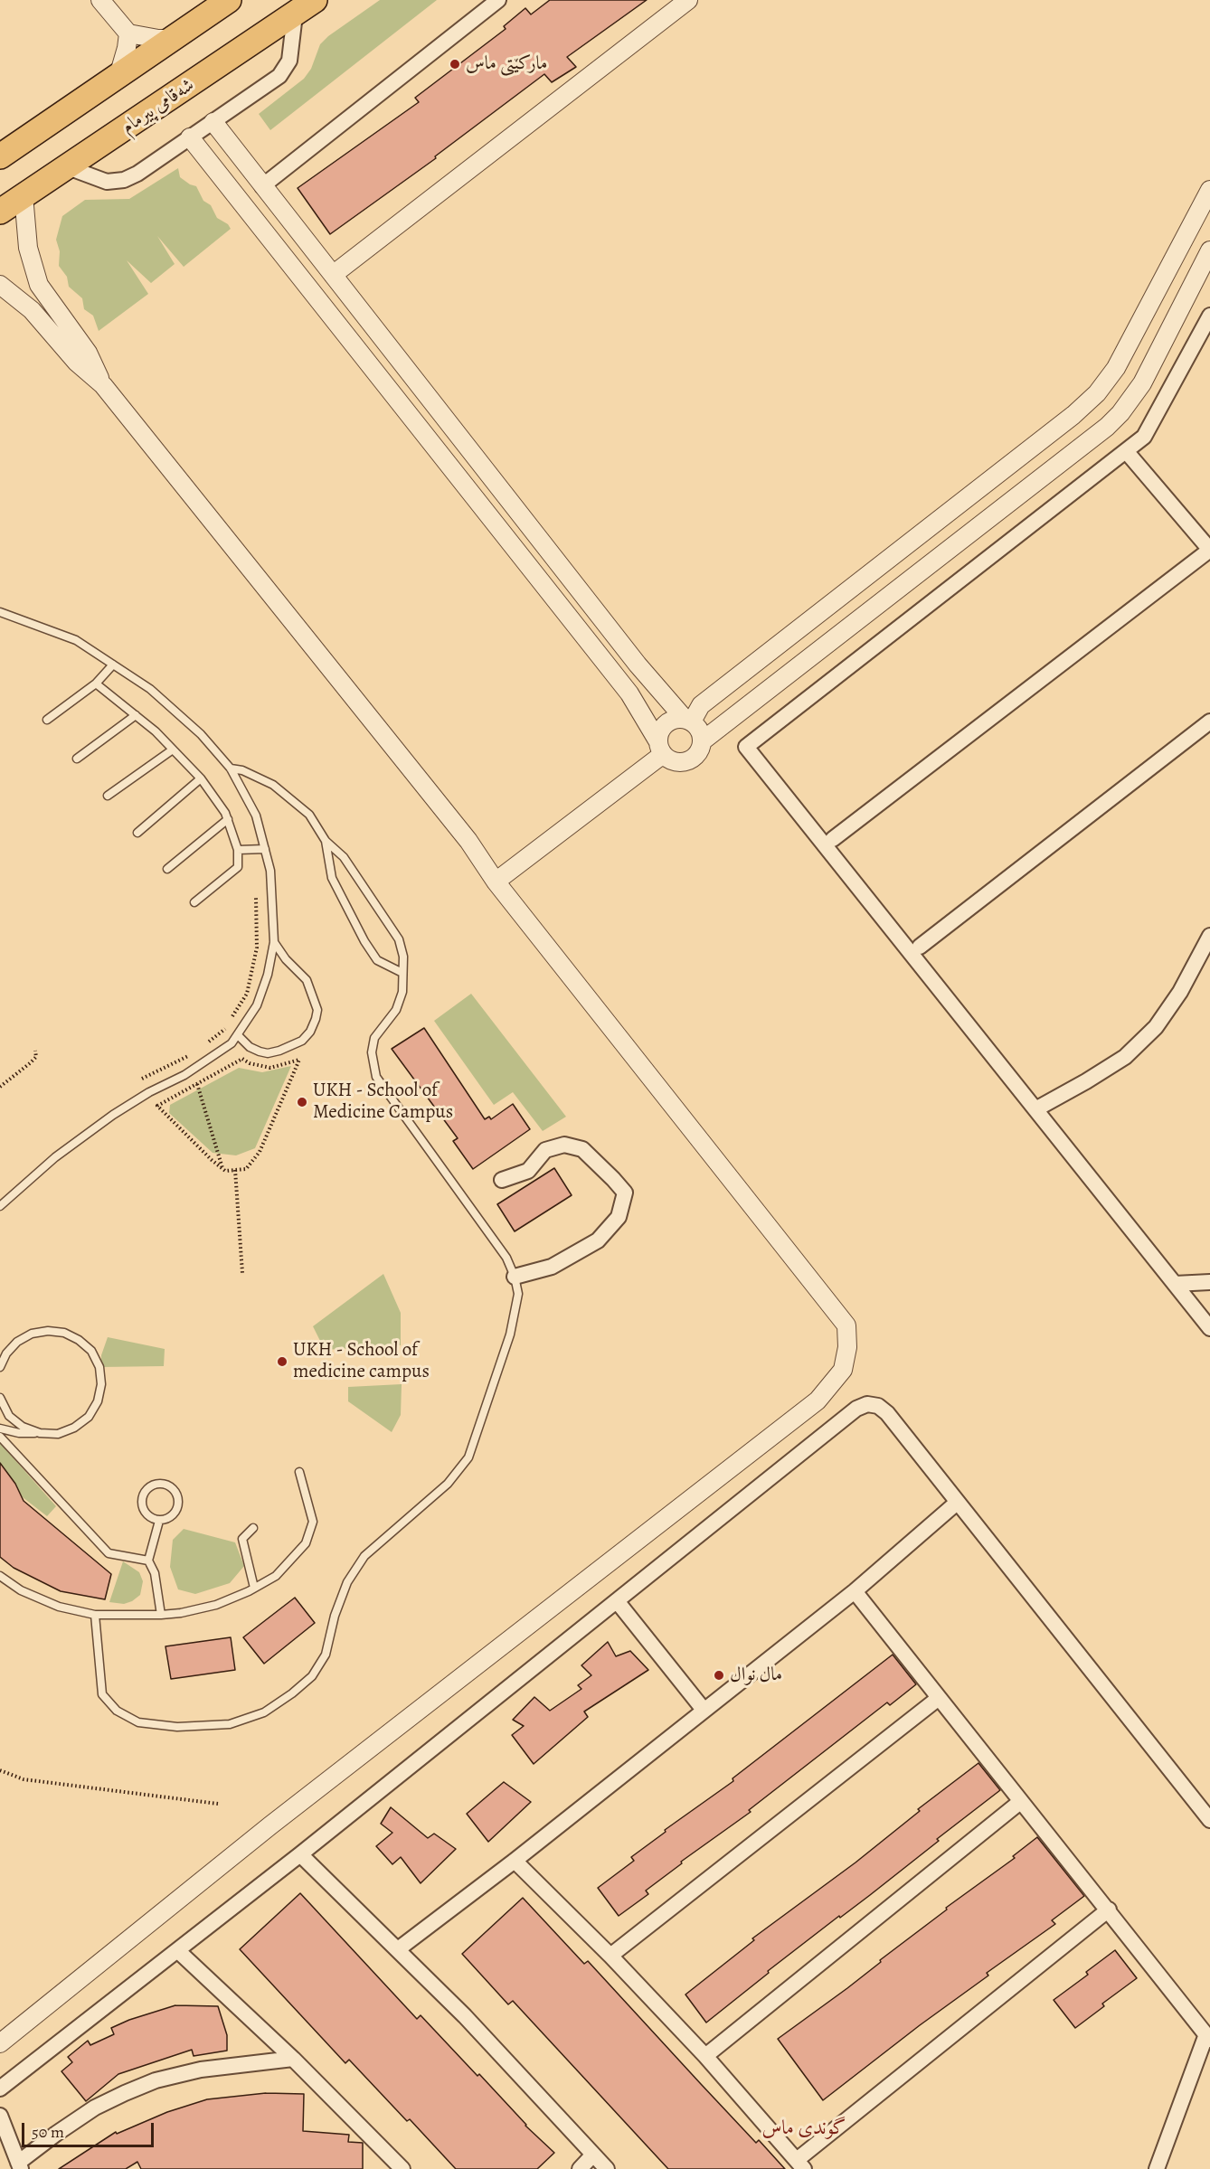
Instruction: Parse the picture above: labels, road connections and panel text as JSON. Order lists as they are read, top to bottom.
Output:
{
  "streets": {
    "highway": ["شەقامی پیرمام"]
  },
  "districts": ["گوندی ماس"],
  "places": [
    "مارکێتی ماس",
    "UKH - School of Medicine Campus",
    "UKH - School of medicine campus",
    "مال نوال"
  ],
  "scale_bar": "50 m"
}
